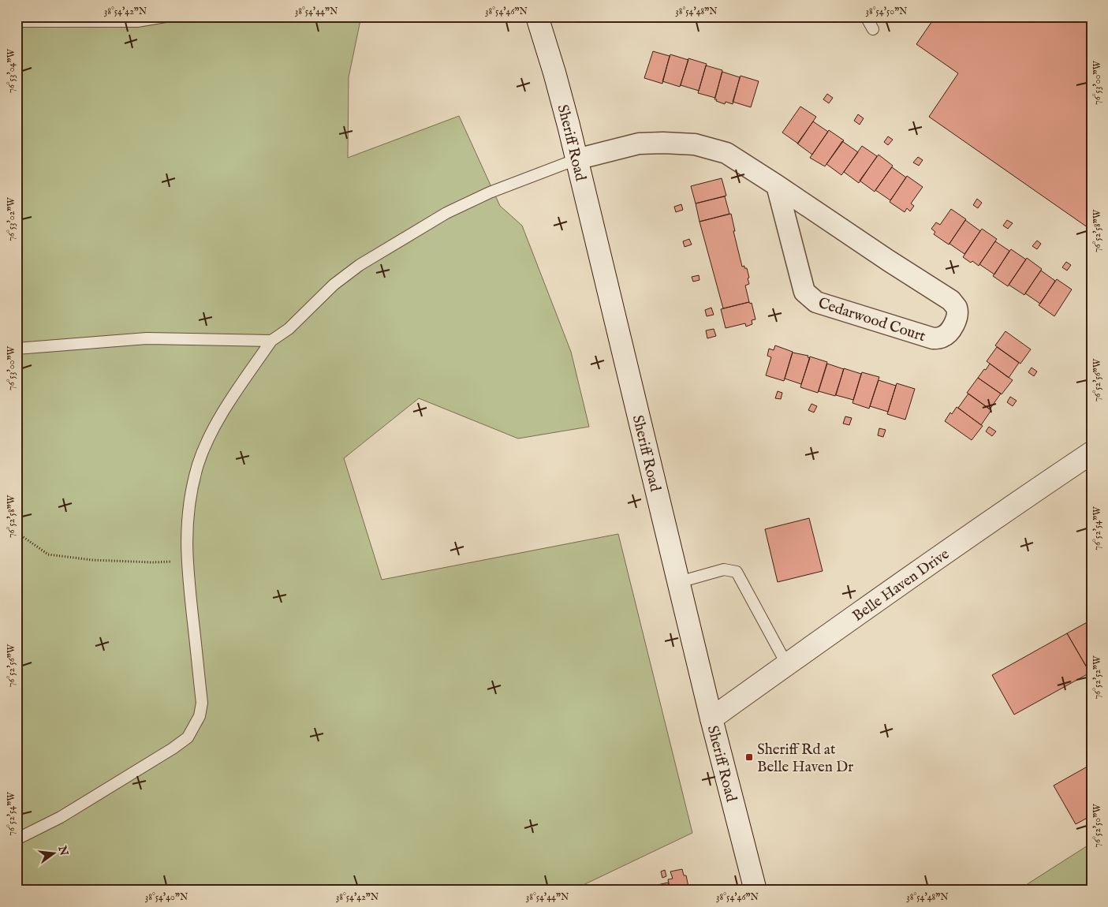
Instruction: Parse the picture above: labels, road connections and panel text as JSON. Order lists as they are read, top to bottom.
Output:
{
  "streets": {
    "main road": ["Sheriff Road", "Belle Haven Drive"],
    "street": ["Cedarwood Court"]
  },
  "crossings": [
    ["Sheriff Road", "Cedarwood Court"],
    ["Sheriff Road", "Belle Haven Drive"]
  ],
  "places": {
    "transit": ["Sheriff Rd at Belle Haven Dr"]
  },
  "north": "right",
  "coordinates": [
    "38°54'42\"N",
    "38°54'44\"N",
    "38°54'46\"N",
    "38°54'48\"N",
    "38°54'50\"N",
    "76°53'04\"W",
    "76°53'00\"W",
    "76°53'02\"W",
    "76°52'58\"W",
    "76°52'56\"W",
    "76°52'54\"W",
    "76°52'52\"W",
    "76°52'50\"W",
    "38°54'40\"N"
  ]
}
